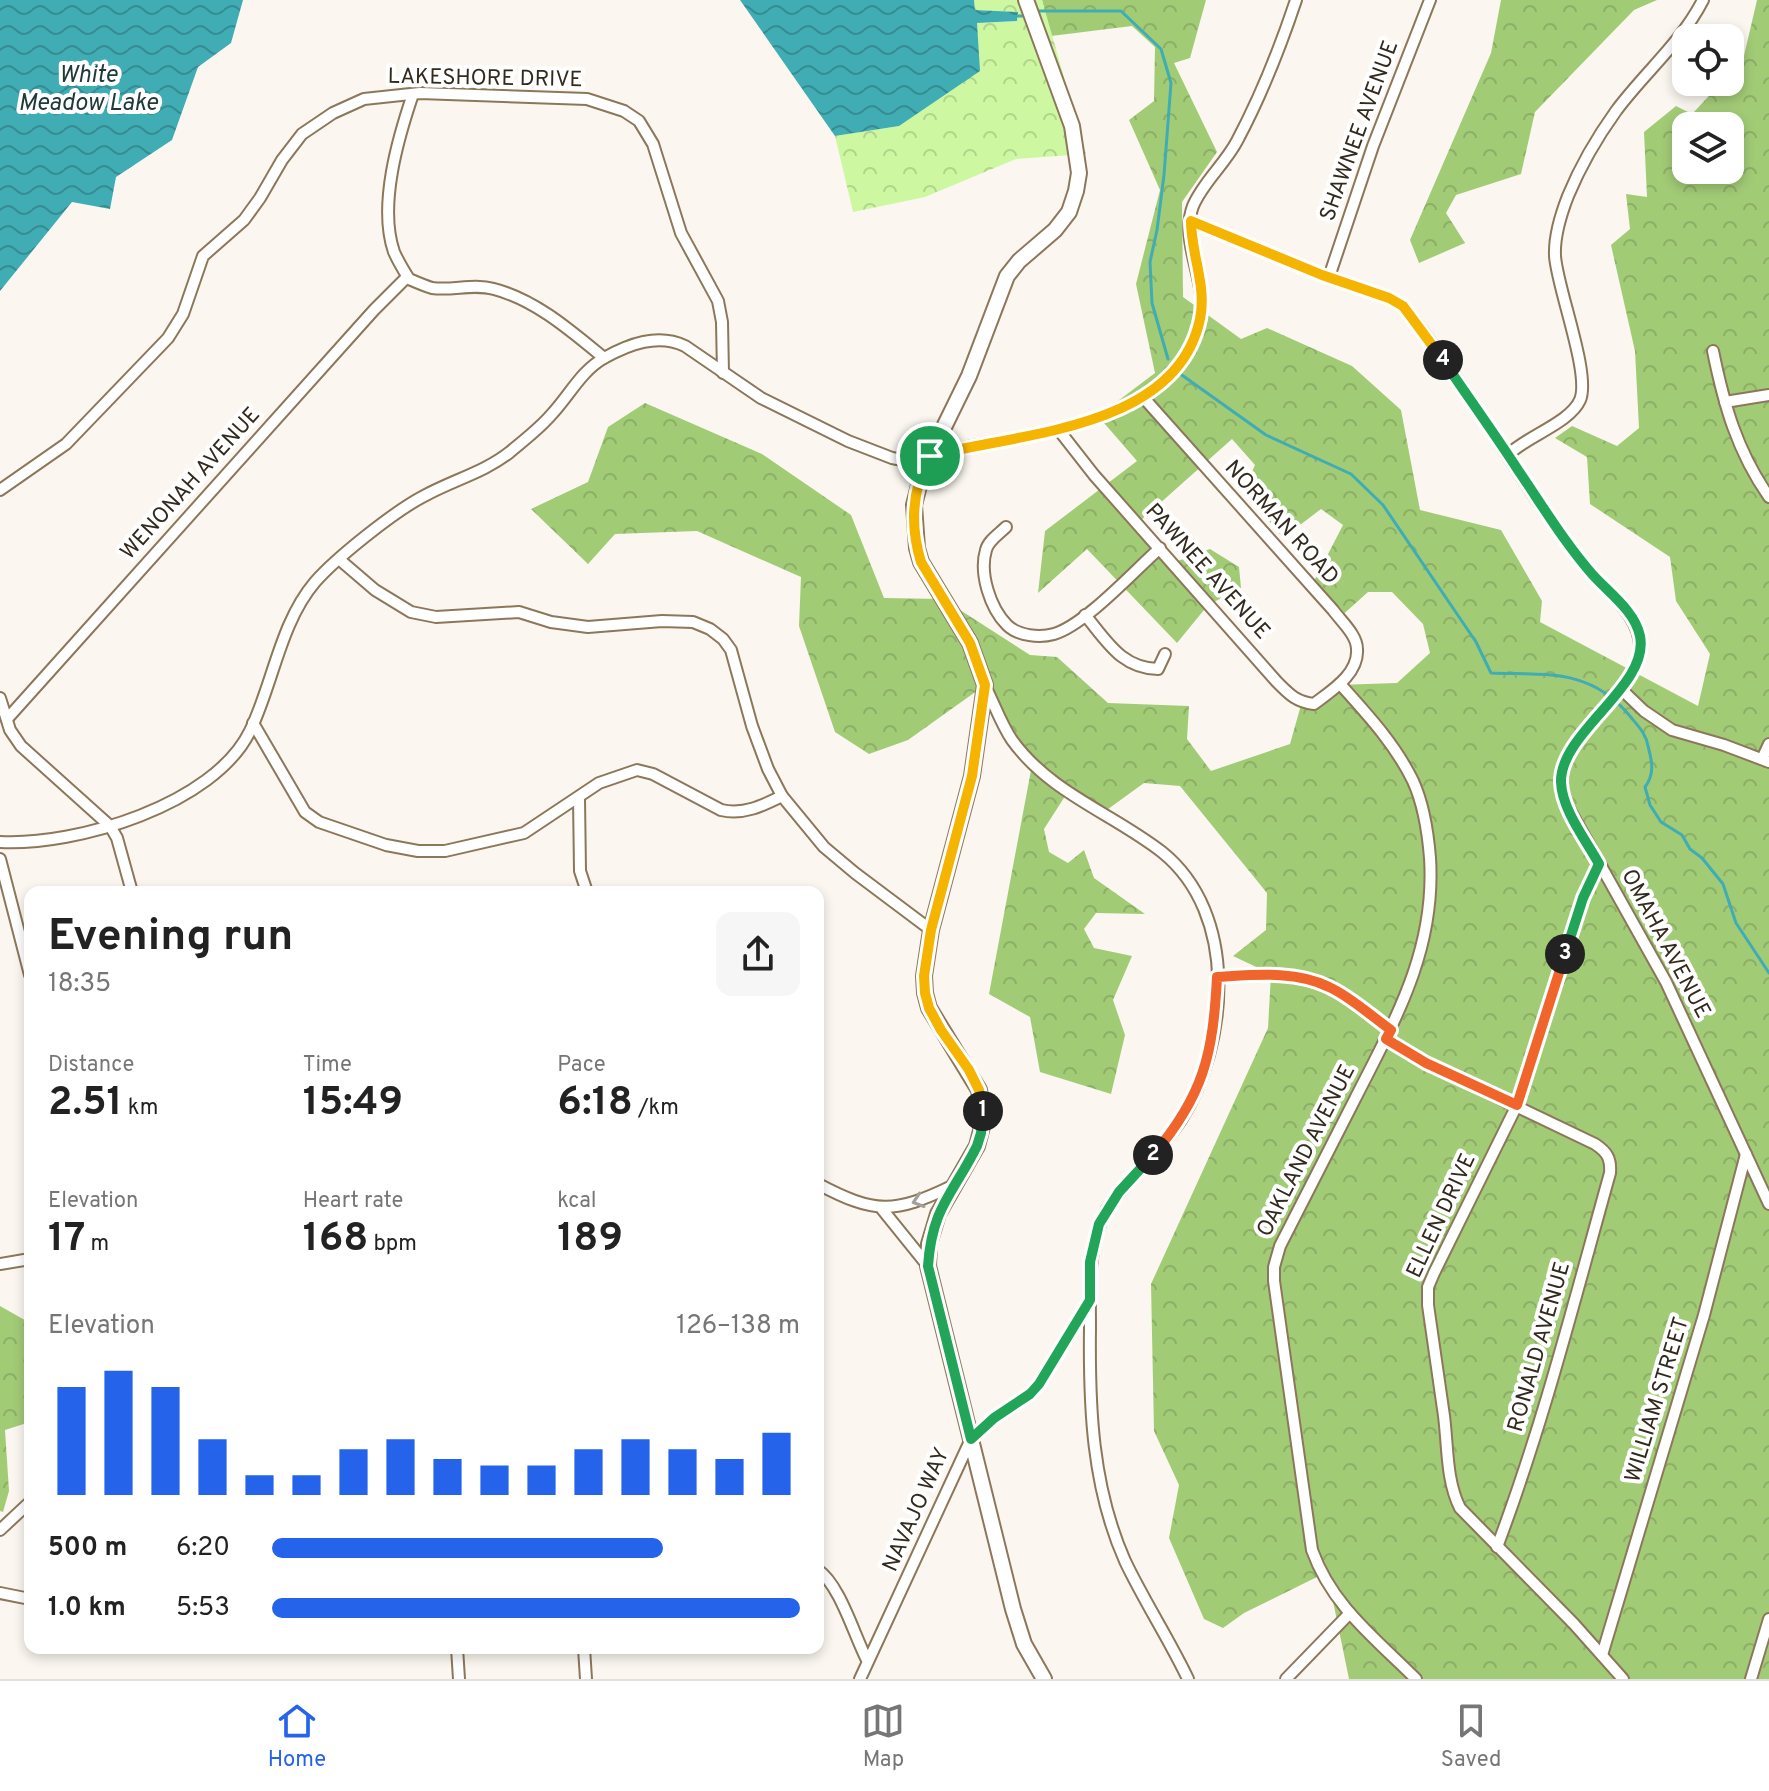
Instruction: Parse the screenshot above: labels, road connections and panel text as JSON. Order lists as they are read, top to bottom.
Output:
{
  "streets": {
    "street": [
      "LAKESHORE DRIVE",
      "SHAWNEE AVENUE",
      "WENONAH AVENUE",
      "NORMAN ROAD",
      "PAWNEE AVENUE",
      "OMAHA AVENUE",
      "OAKLAND AVENUE",
      "ELLEN DRIVE",
      "RONALD AVENUE",
      "WILLIAM STREET",
      "NAVAJO WAY"
    ]
  },
  "crossings": [
    ["SHAWNEE AVENUE", "OMAHA AVENUE"],
    ["NORMAN ROAD", "PAWNEE AVENUE"],
    ["NORMAN ROAD", "OAKLAND AVENUE"],
    ["PAWNEE AVENUE", "OAKLAND AVENUE"],
    ["OMAHA AVENUE", "ELLEN DRIVE"],
    ["OMAHA AVENUE", "WILLIAM STREET"],
    ["ELLEN DRIVE", "RONALD AVENUE"],
    ["ELLEN DRIVE", "WILLIAM STREET"]
  ],
  "water": ["White Meadow Lake"],
  "page": {
    "pins": [
      "4",
      "3",
      "1",
      "2"
    ],
    "heading": ["Evening run", "18:35"],
    "stats": [
      ["Distance", "2.51 km"],
      ["Time", "15:49"],
      ["Pace", "6:18 /km"],
      ["Elevation", "17 m"],
      ["Heart rate", "168 bpm"],
      ["kcal", "189"]
    ],
    "chart": ["Elevation", "126–138 m"],
    "list": [
      {
        "name": "500 m",
        "note": "6:20"
      },
      {
        "name": "1.0 km",
        "note": "5:53"
      }
    ],
    "tabs": ["Home", "Map", "Saved"]
  }
}
